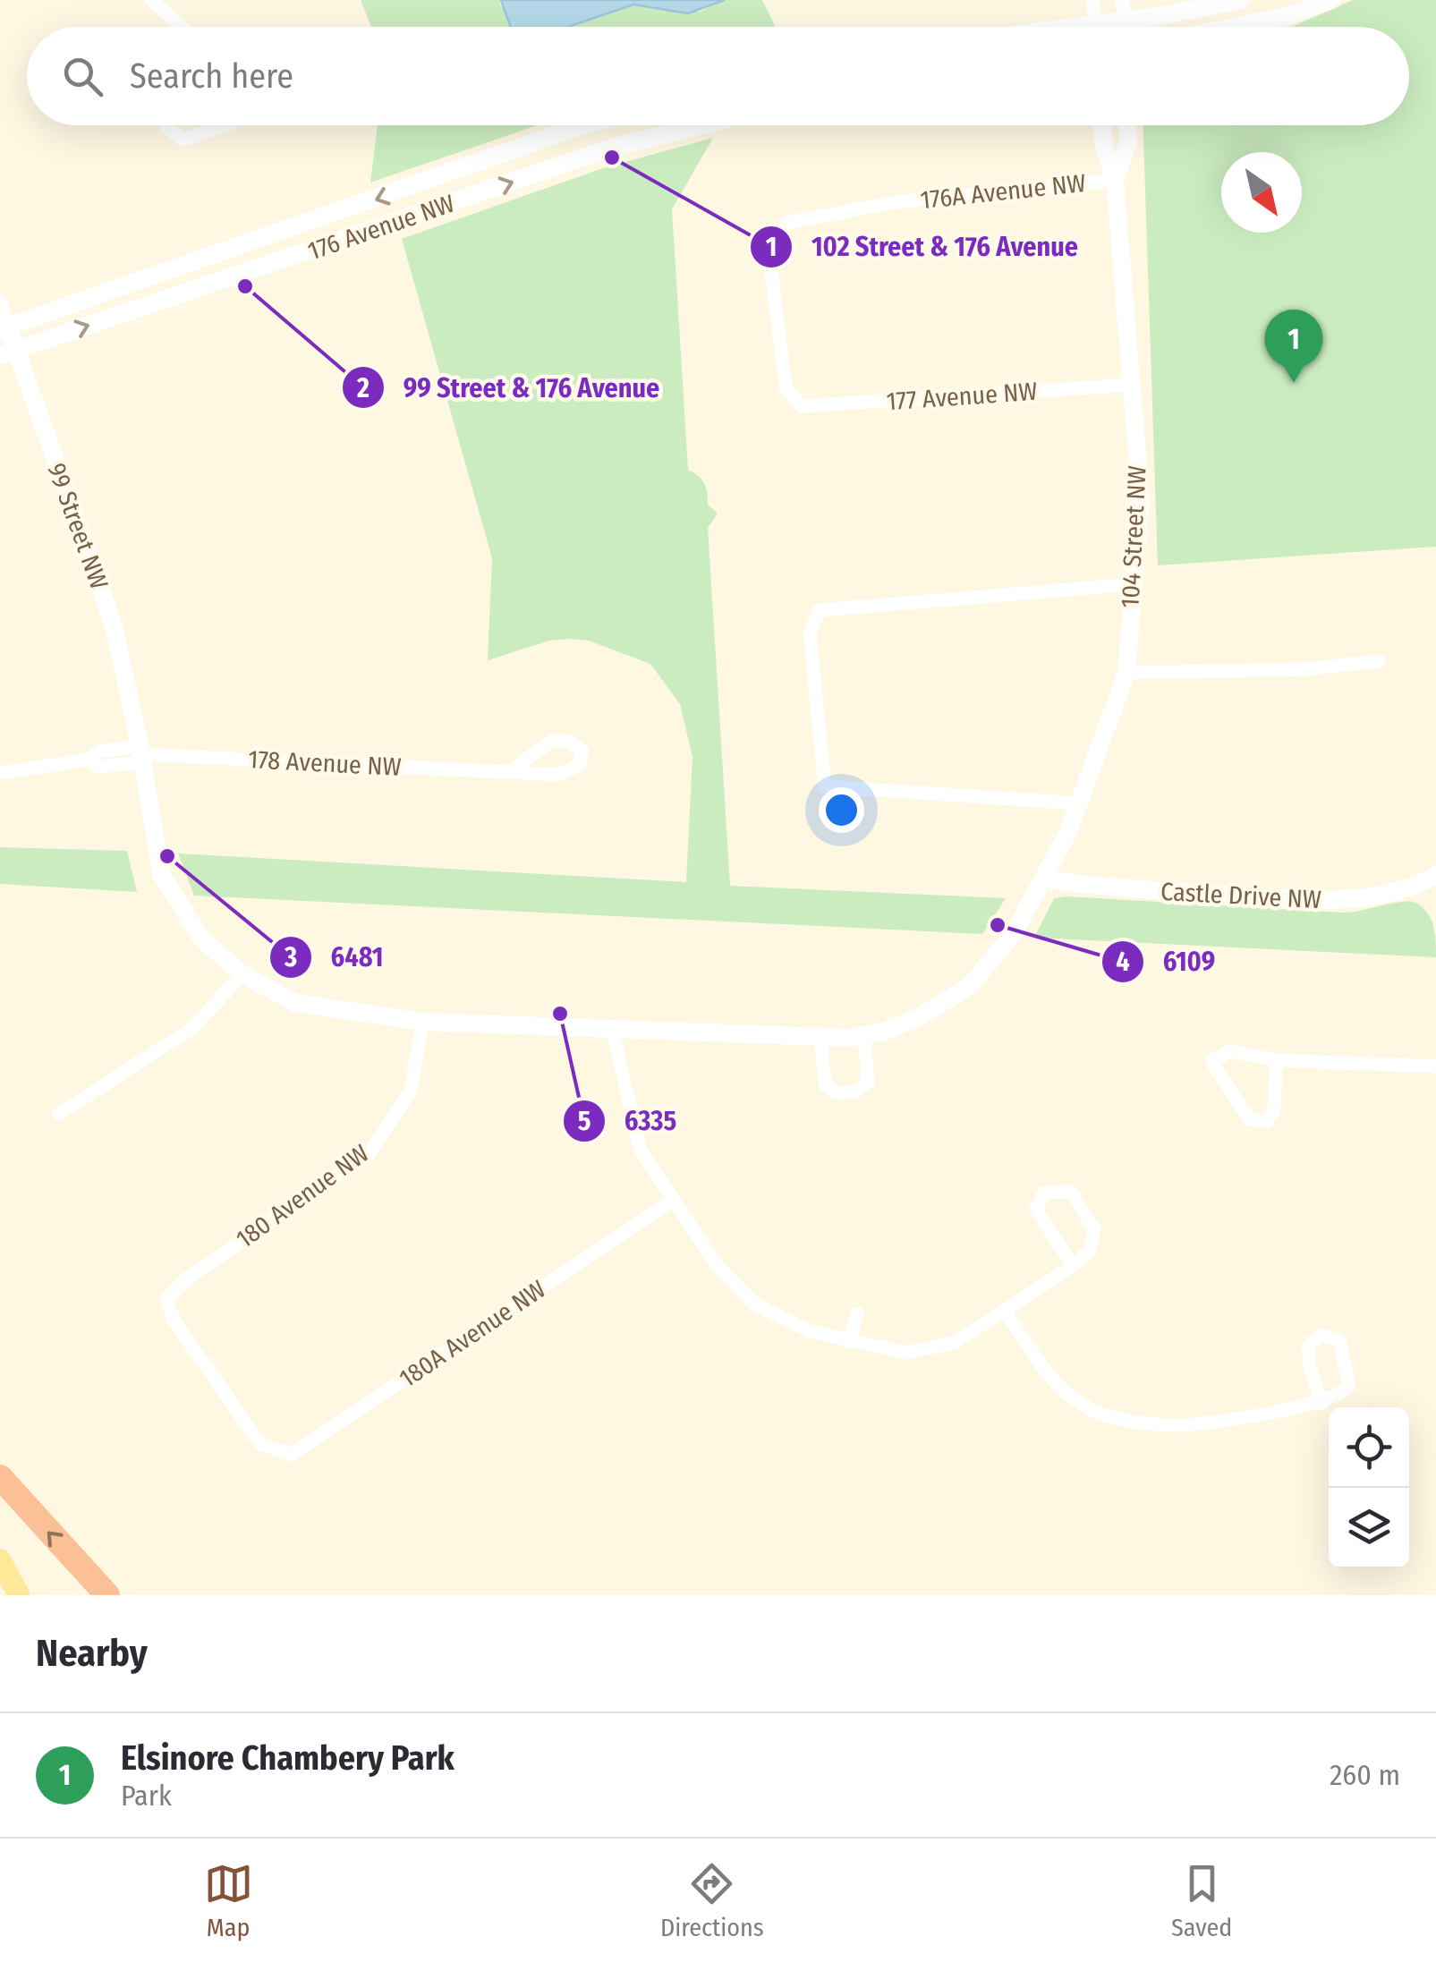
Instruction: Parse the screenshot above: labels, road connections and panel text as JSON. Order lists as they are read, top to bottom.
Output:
{
  "streets": {
    "street": [
      "176A Avenue NW",
      "176 Avenue NW",
      "177 Avenue NW",
      "99 Street NW",
      "104 Street NW",
      "178 Avenue NW",
      "Castle Drive NW",
      "180 Avenue NW",
      "180A Avenue NW"
    ]
  },
  "crossings": [
    ["176A Avenue NW", "177 Avenue NW"],
    ["176A Avenue NW", "104 Street NW"],
    ["176 Avenue NW", "99 Street NW"],
    ["177 Avenue NW", "104 Street NW"],
    ["99 Street NW", "178 Avenue NW"],
    ["99 Street NW", "180 Avenue NW"],
    ["104 Street NW", "Castle Drive NW"],
    ["180 Avenue NW", "180A Avenue NW"]
  ],
  "places": [
    "102 Street & 176 Avenue",
    "99 Street & 176 Avenue",
    "6481",
    "6109",
    "6335"
  ],
  "north": "bottom right",
  "page": {
    "search": "Search here",
    "pins": "1",
    "heading": "Nearby",
    "list": [
      {
        "mark": "1",
        "name": "Elsinore Chambery Park",
        "note": "Park",
        "value": "260 m"
      }
    ],
    "nav": ["Map", "Directions", "Saved"]
  }
}
